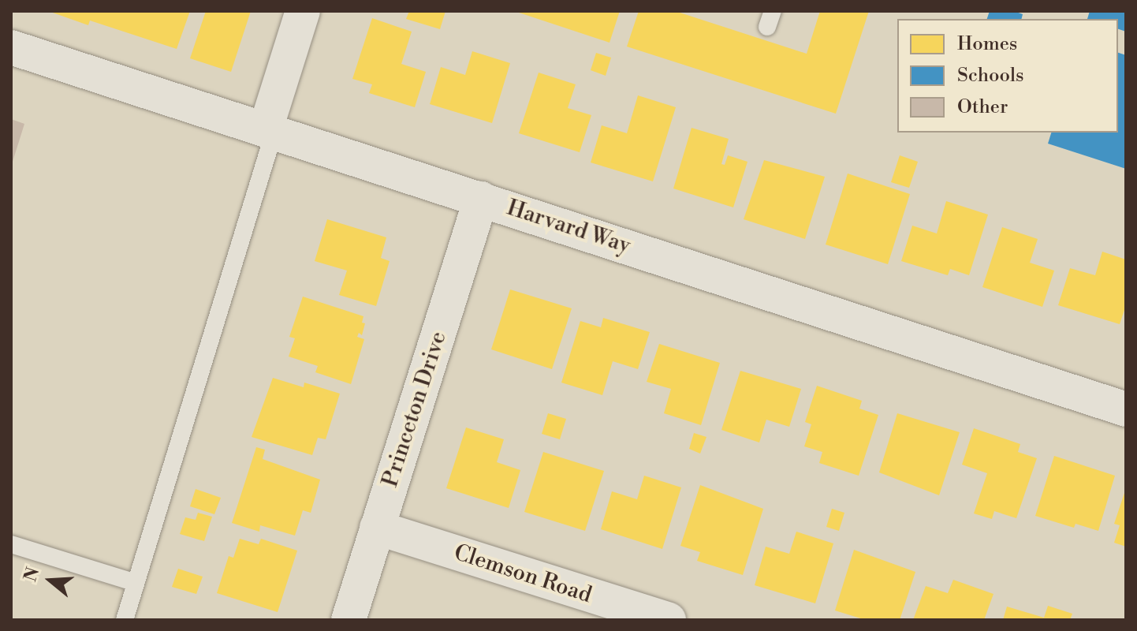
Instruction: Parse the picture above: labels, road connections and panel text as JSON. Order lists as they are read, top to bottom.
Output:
{
  "streets": {
    "street": ["Harvard Way", "Princeton Drive", "Clemson Road"]
  },
  "crossings": [
    ["Harvard Way", "Princeton Drive"],
    ["Princeton Drive", "Clemson Road"]
  ],
  "legend": ["Homes", "Schools", "Other"],
  "north": "left"
}
